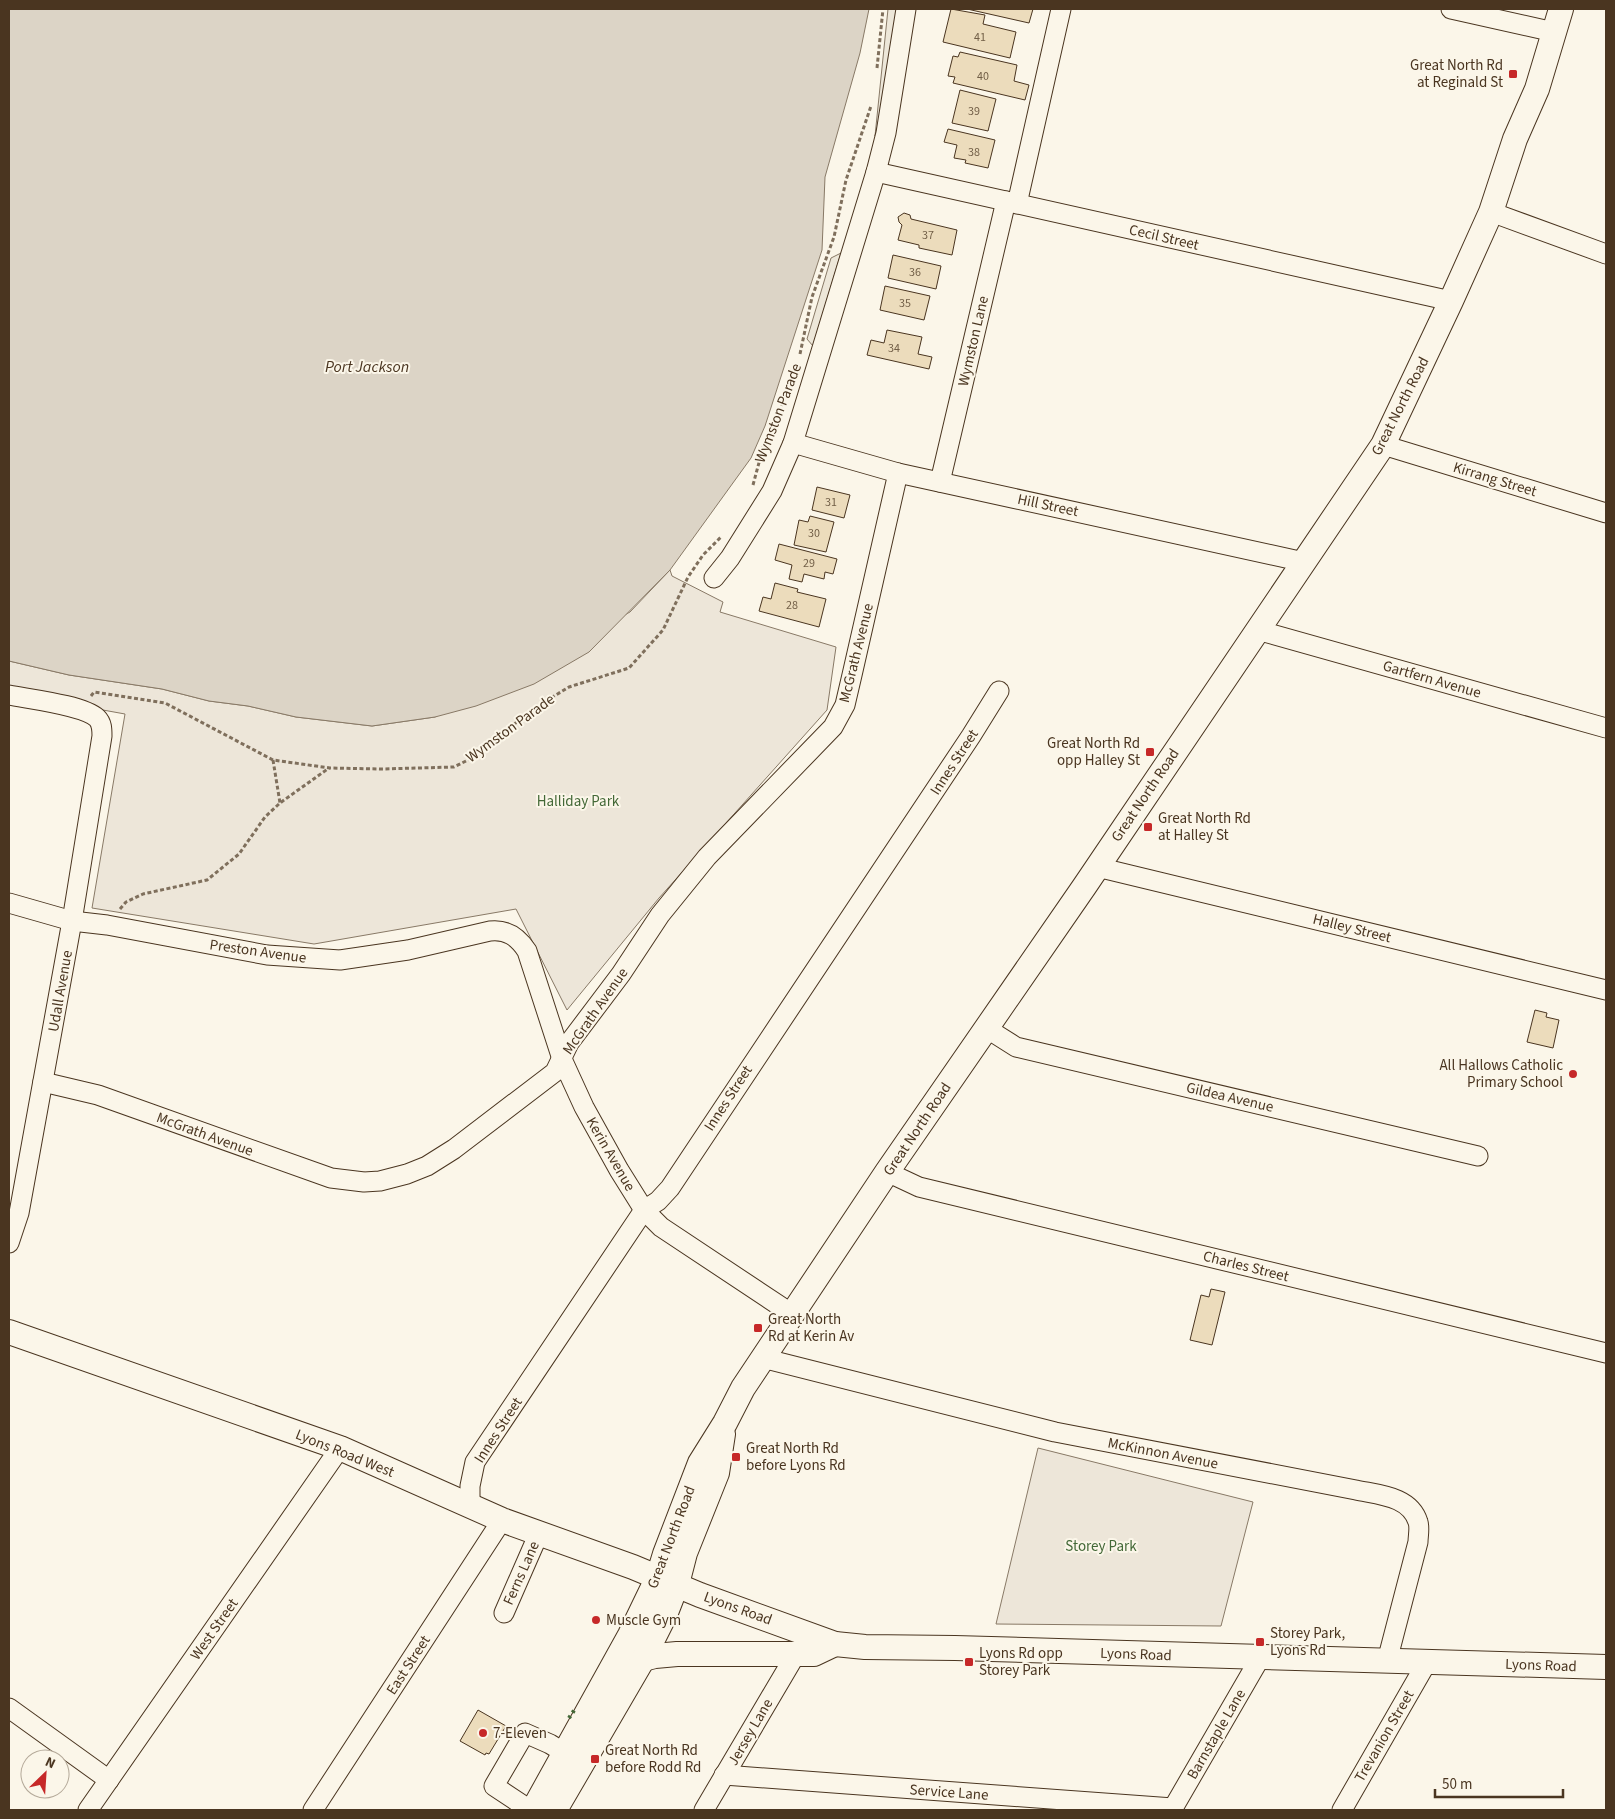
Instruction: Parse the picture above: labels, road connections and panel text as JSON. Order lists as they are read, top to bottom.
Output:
{
  "streets": {
    "main road": ["Great North Road", "Lyons Road West", "Lyons Road"],
    "street": [
      "Cecil Street",
      "Wymston Lane",
      "Wymston Parade",
      "Kirrang Street",
      "Hill Street",
      "McGrath Avenue",
      "Gartfern Avenue",
      "Innes Street",
      "Halley Street",
      "Preston Avenue",
      "Udall Avenue",
      "Gildea Avenue",
      "Kerin Avenue",
      "Charles Street",
      "McKinnon Avenue",
      "Ferns Lane",
      "West Street",
      "East Street",
      "Jersey Lane",
      "Barnstaple Lane",
      "Trevanion Street",
      "Service Lane"
    ]
  },
  "crossings": [
    ["Cecil Street", "Wymston Lane"],
    ["Cecil Street", "Great North Road"],
    ["Cecil Street", "Wymston Parade"],
    ["Wymston Lane", "Hill Street"],
    ["Great North Road", "Kirrang Street"],
    ["Great North Road", "Hill Street"],
    ["Great North Road", "Gartfern Avenue"],
    ["Great North Road", "Halley Street"],
    ["Great North Road", "Gildea Avenue"],
    ["Great North Road", "Kerin Avenue"],
    ["Great North Road", "Charles Street"],
    ["Great North Road", "Lyons Road West"],
    ["Great North Road", "McKinnon Avenue"],
    ["Great North Road", "Lyons Road"],
    ["Wymston Parade", "Hill Street"],
    ["Wymston Parade", "Udall Avenue"],
    ["Hill Street", "McGrath Avenue"],
    ["McGrath Avenue", "Udall Avenue"],
    ["McGrath Avenue", "Kerin Avenue"],
    ["Innes Street", "Kerin Avenue"],
    ["Innes Street", "Lyons Road West"],
    ["Preston Avenue", "Udall Avenue"],
    ["Preston Avenue", "Kerin Avenue"],
    ["Lyons Road West", "Ferns Lane"],
    ["Lyons Road West", "Lyons Road"],
    ["Lyons Road West", "West Street"],
    ["Lyons Road West", "East Street"],
    ["McKinnon Avenue", "Lyons Road"],
    ["Lyons Road", "Barnstaple Lane"],
    ["Lyons Road", "Trevanion Street"],
    ["Jersey Lane", "Service Lane"],
    ["Barnstaple Lane", "Service Lane"]
  ],
  "water": ["Port Jackson"],
  "parks": ["Halliday Park", "Storey Park"],
  "places": {
    "transit": [
      "Great North Rd at Reginald St",
      "Great North Rd opp Halley St",
      "Great North Rd at Halley St",
      "Great North Rd at Kerin Av",
      "Great North Rd before Lyons Rd",
      "Storey Park, Lyons Rd",
      "Lyons Rd opp Storey Park",
      "Great North Rd before Rodd Rd"
    ],
    "other": ["All Hallows Catholic Primary School", "Muscle Gym", "7-Eleven"]
  },
  "house_numbers": [
    "41",
    "40",
    "39",
    "38",
    "37",
    "36",
    "35",
    "34",
    "31",
    "30",
    "29",
    "28"
  ],
  "scale_bar": "50 m",
  "north": "top right"
}
